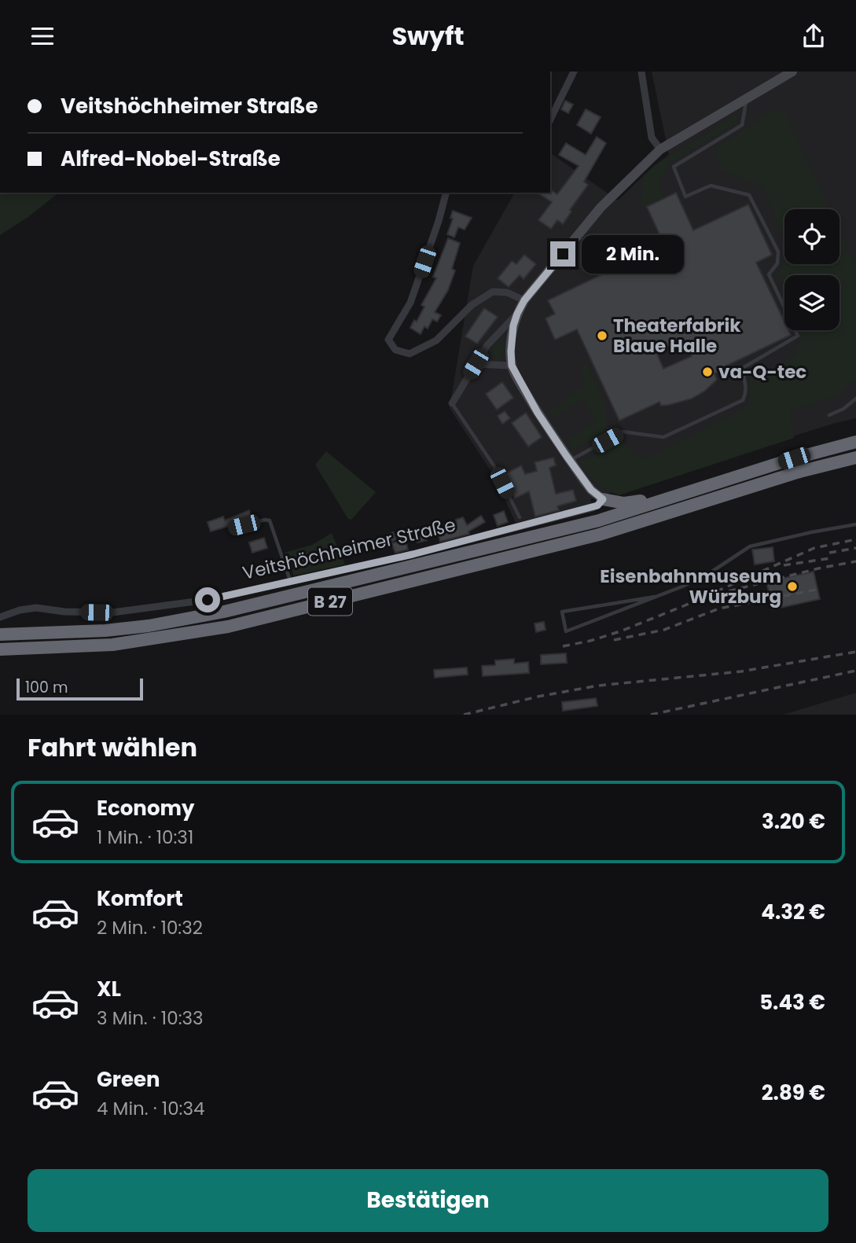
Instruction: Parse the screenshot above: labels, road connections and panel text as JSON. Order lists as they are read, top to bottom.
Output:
{
  "streets": {
    "highway": ["Veitshöchheimer Straße", "B 27"]
  },
  "places": ["Theaterfabrik Blaue Halle", "va-Q-tec", "Eisenbahnmuseum Würzburg"],
  "scale_bar": "100 m",
  "page": {
    "header": "Swyft",
    "banner": ["Veitshöchheimer Straße", "Alfred-Nobel-Straße"],
    "bubble": "2 Min.",
    "scale": "100 m",
    "heading": "Fahrt wählen",
    "list": [
      {
        "name": "Economy",
        "note": "1 Min. · 10:31",
        "value": "3.20 €"
      },
      {
        "name": "Komfort",
        "note": "2 Min. · 10:32",
        "value": "4.32 €"
      },
      {
        "name": "XL",
        "note": "3 Min. · 10:33",
        "value": "5.43 €"
      },
      {
        "name": "Green",
        "note": "4 Min. · 10:34",
        "value": "2.89 €"
      }
    ],
    "buttons": "Bestätigen"
  }
}
